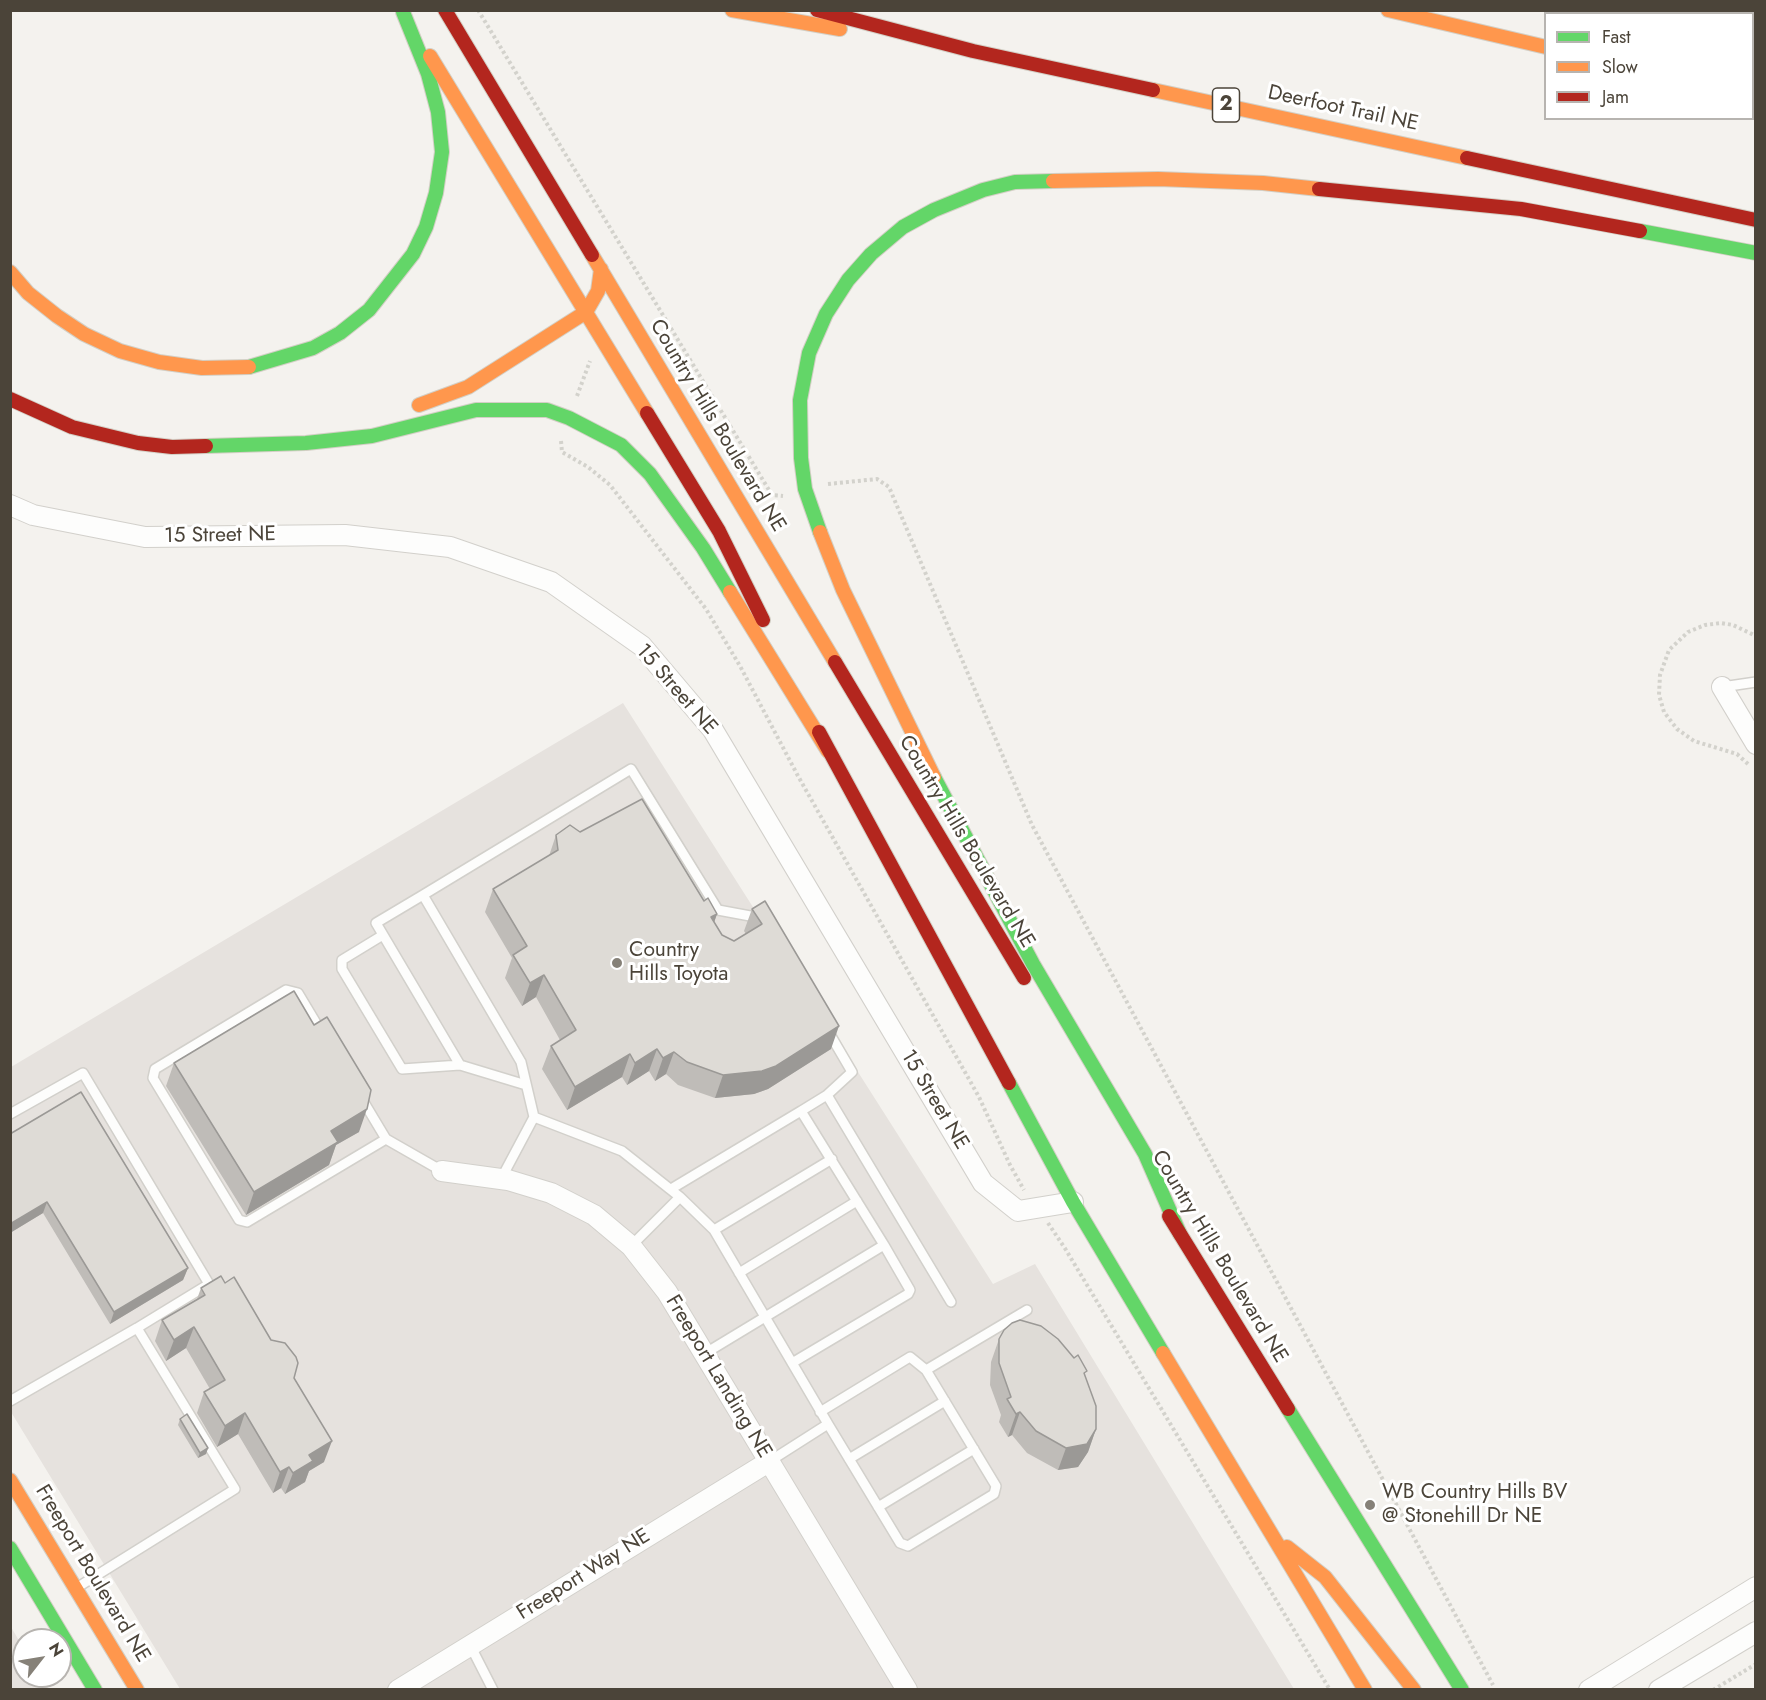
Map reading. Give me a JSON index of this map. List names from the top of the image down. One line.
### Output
{"streets":{"main road":["2","Deerfoot Trail NE","Country Hills Boulevard NE","Freeport Boulevard NE"],"street":["15 Street NE","Freeport Landing NE","Freeport Way NE"]},"crossings":[["Freeport Landing NE","Freeport Way NE"]],"places":["Country Hills Toyota","WB Country Hills BV @ Stonehill Dr NE"],"legend":["Fast","Slow","Jam"],"north":"top right"}
